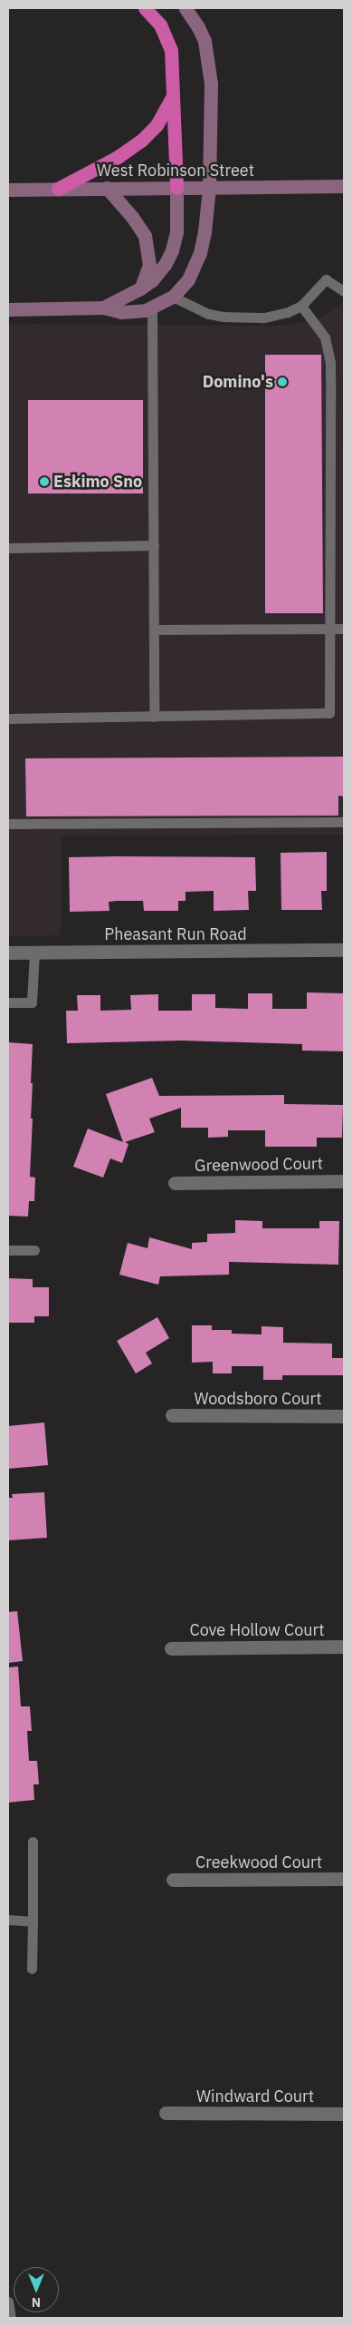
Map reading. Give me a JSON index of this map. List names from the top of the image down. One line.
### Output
{"streets":{"main road":["West Robinson Street"],"street":["Pheasant Run Road","Greenwood Court","Woodsboro Court","Cove Hollow Court","Creekwood Court","Windward Court"]},"places":["Domino's","Eskimo Sno"],"north":"bottom"}
